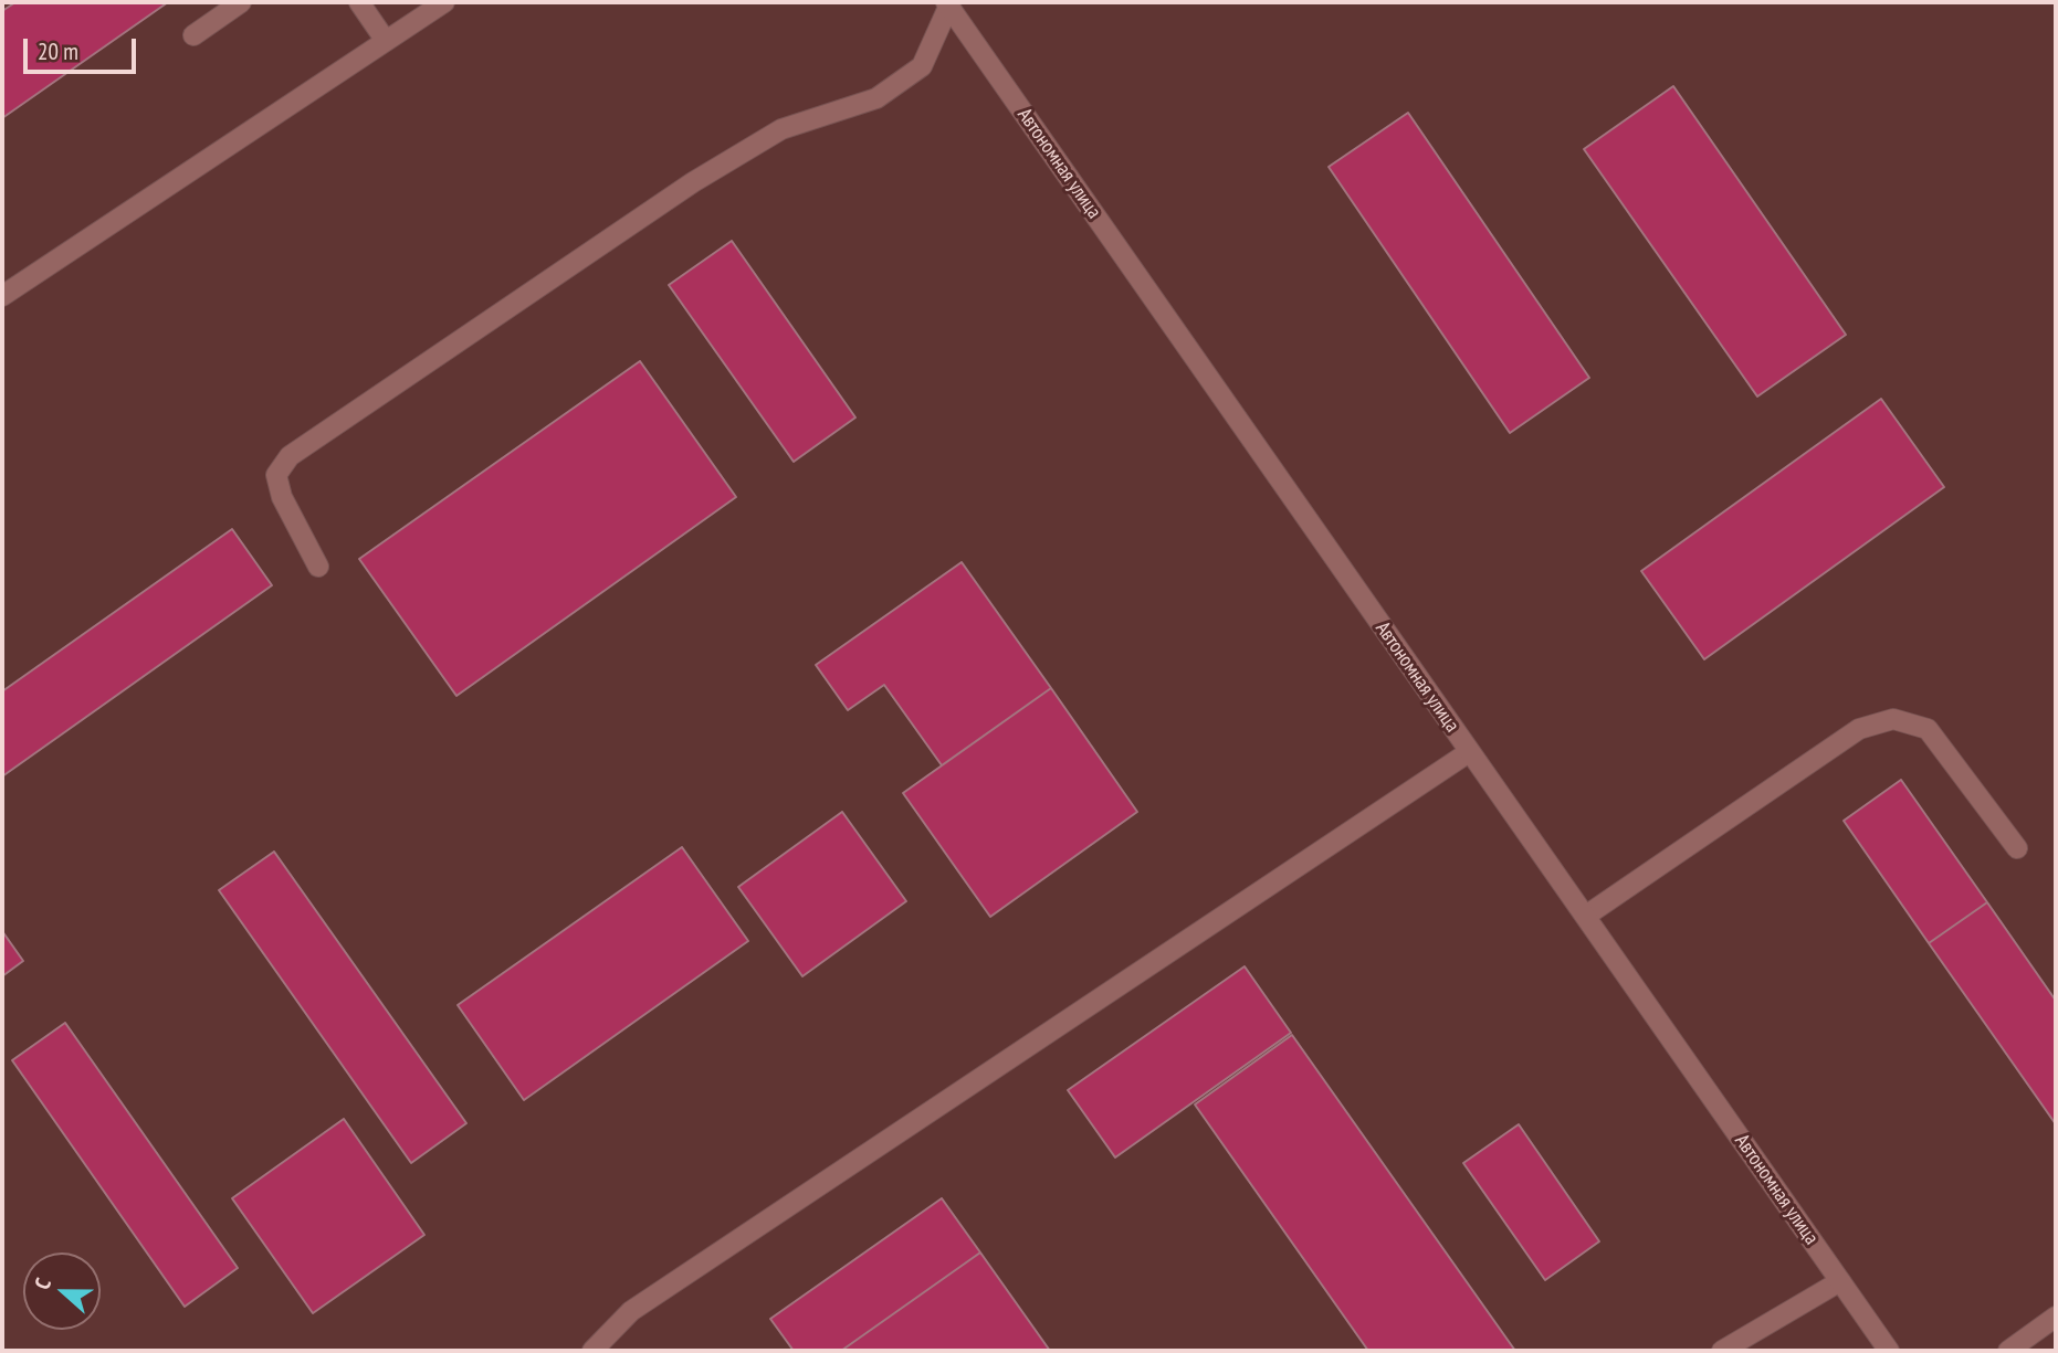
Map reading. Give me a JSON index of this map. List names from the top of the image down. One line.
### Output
{"streets":{"street":["Автономная улица"]},"scale_bar":"20 m","north":"left"}
